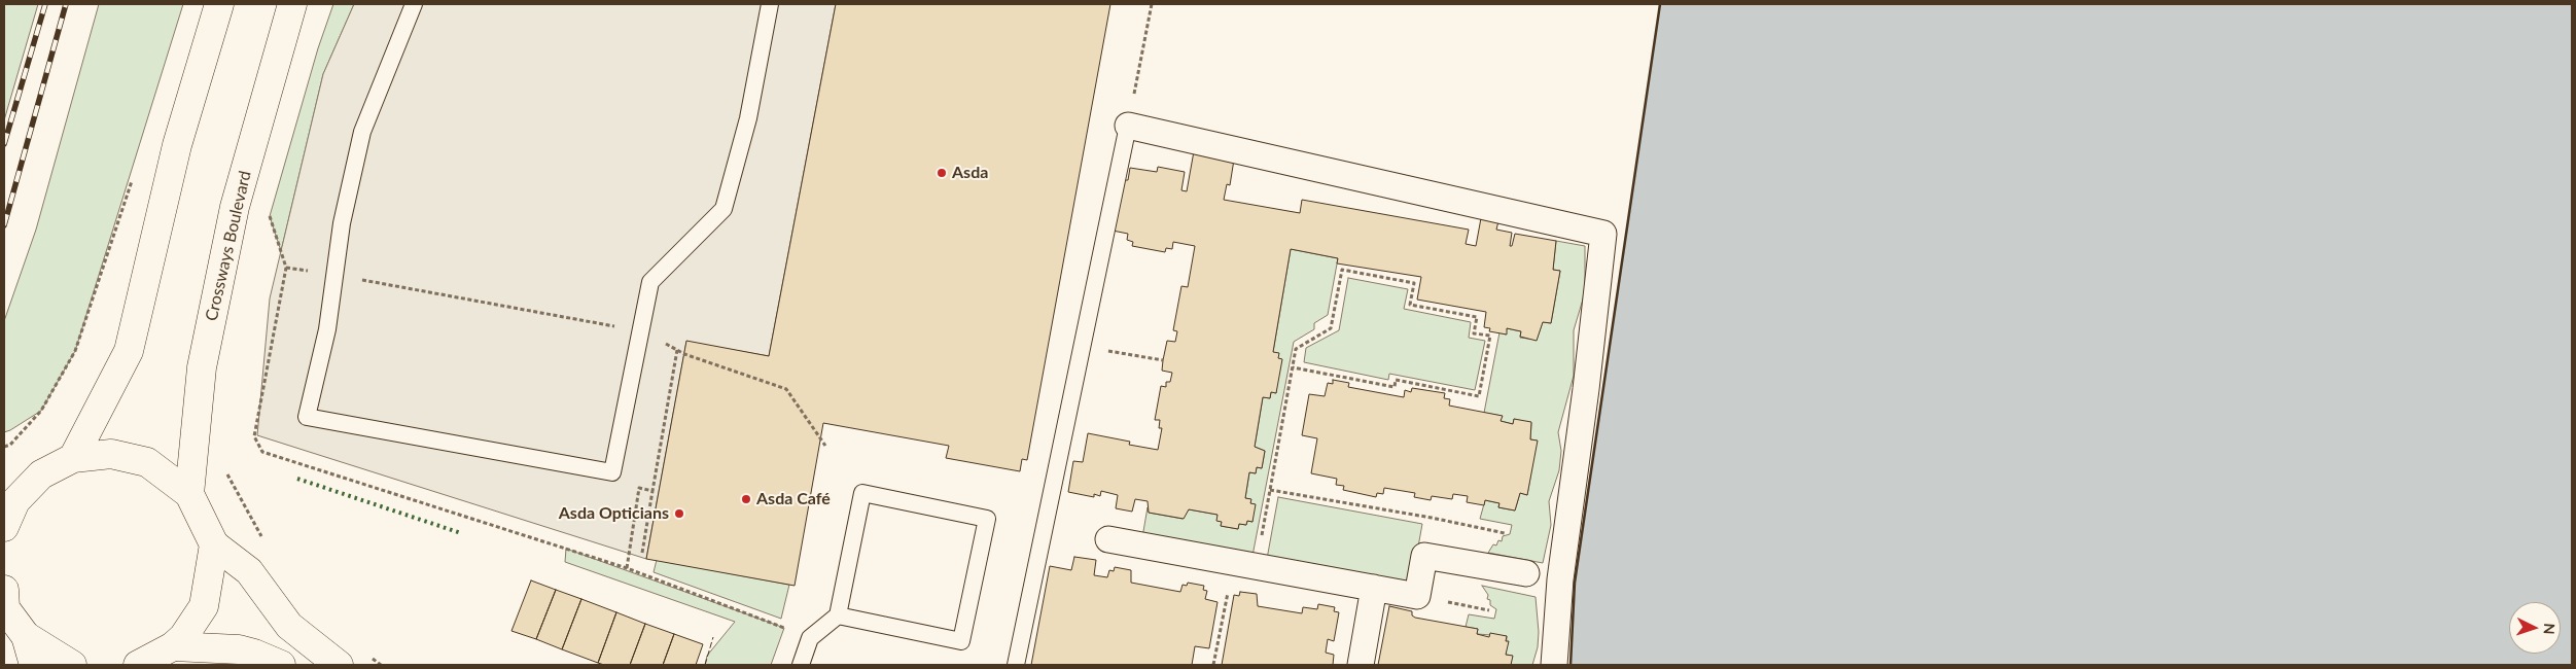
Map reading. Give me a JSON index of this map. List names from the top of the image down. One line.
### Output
{"streets":{"main road":["Crossways Boulevard"]},"places":["Asda","Asda Café","Asda Opticians"],"north":"right"}
